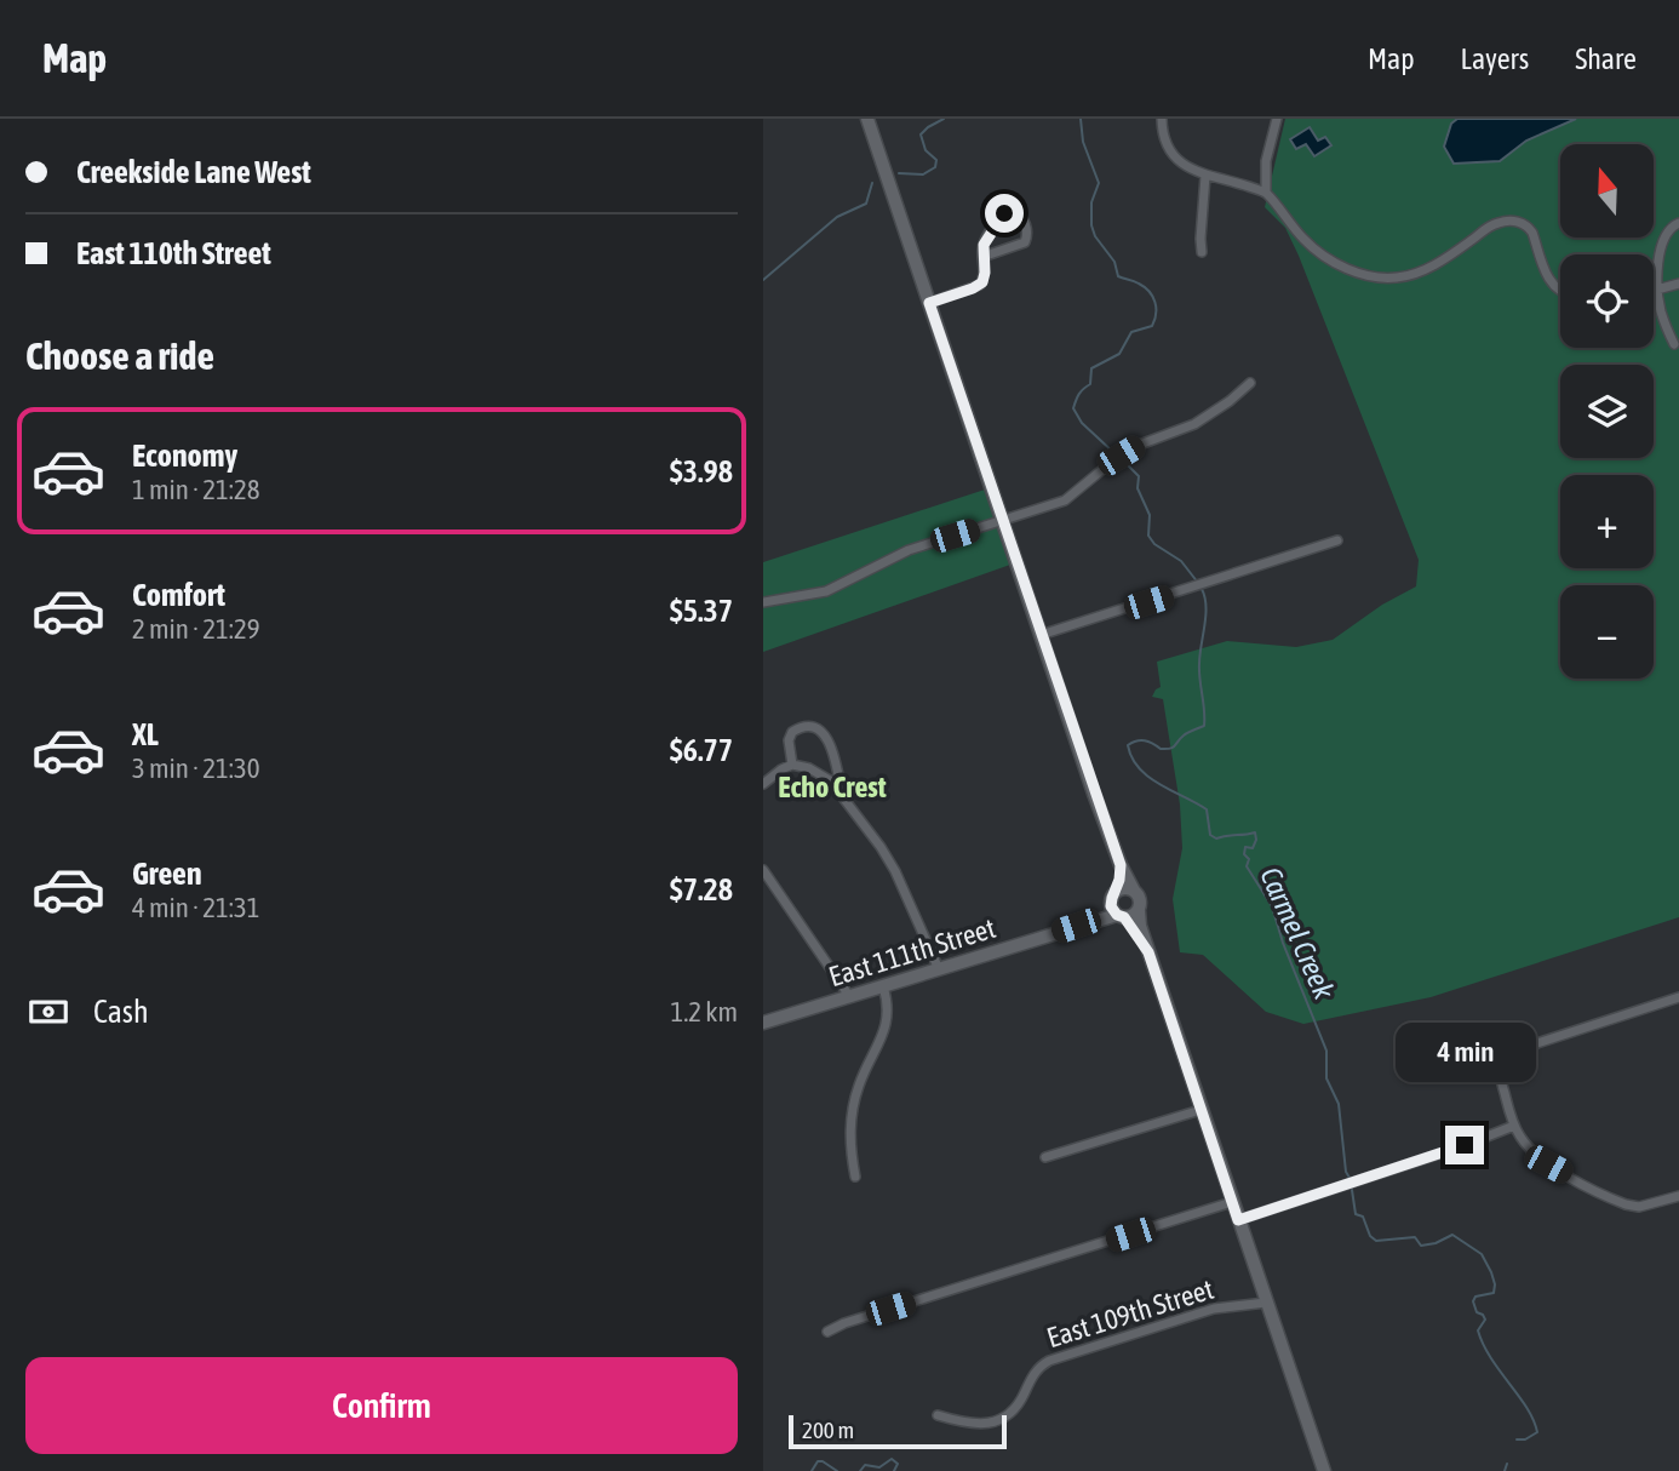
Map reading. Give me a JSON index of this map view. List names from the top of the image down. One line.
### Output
{"streets":{"main road":["East 111th Street"],"street":["East 109th Street"]},"districts":["Echo Crest"],"water":["Carmel Creek"],"scale_bar":"200 m","north":"top","page":{"header":"Map","nav":["Map","Layers","Share"],"banner":["Creekside Lane West","East 110th Street"],"map_buttons":["+","−"],"heading":"Choose a ride","list":[{"name":"Economy","note":"1 min · 21:28","value":"$3.98"},{"name":"Comfort","note":"2 min · 21:29","value":"$5.37"},{"name":"XL","note":"3 min · 21:30","value":"$6.77"},{"name":"Green","note":"4 min · 21:31","value":"$7.28"}],"pay":["Cash","1.2 km"],"bubble":"4 min","buttons":"Confirm","scale":"200 m"}}
